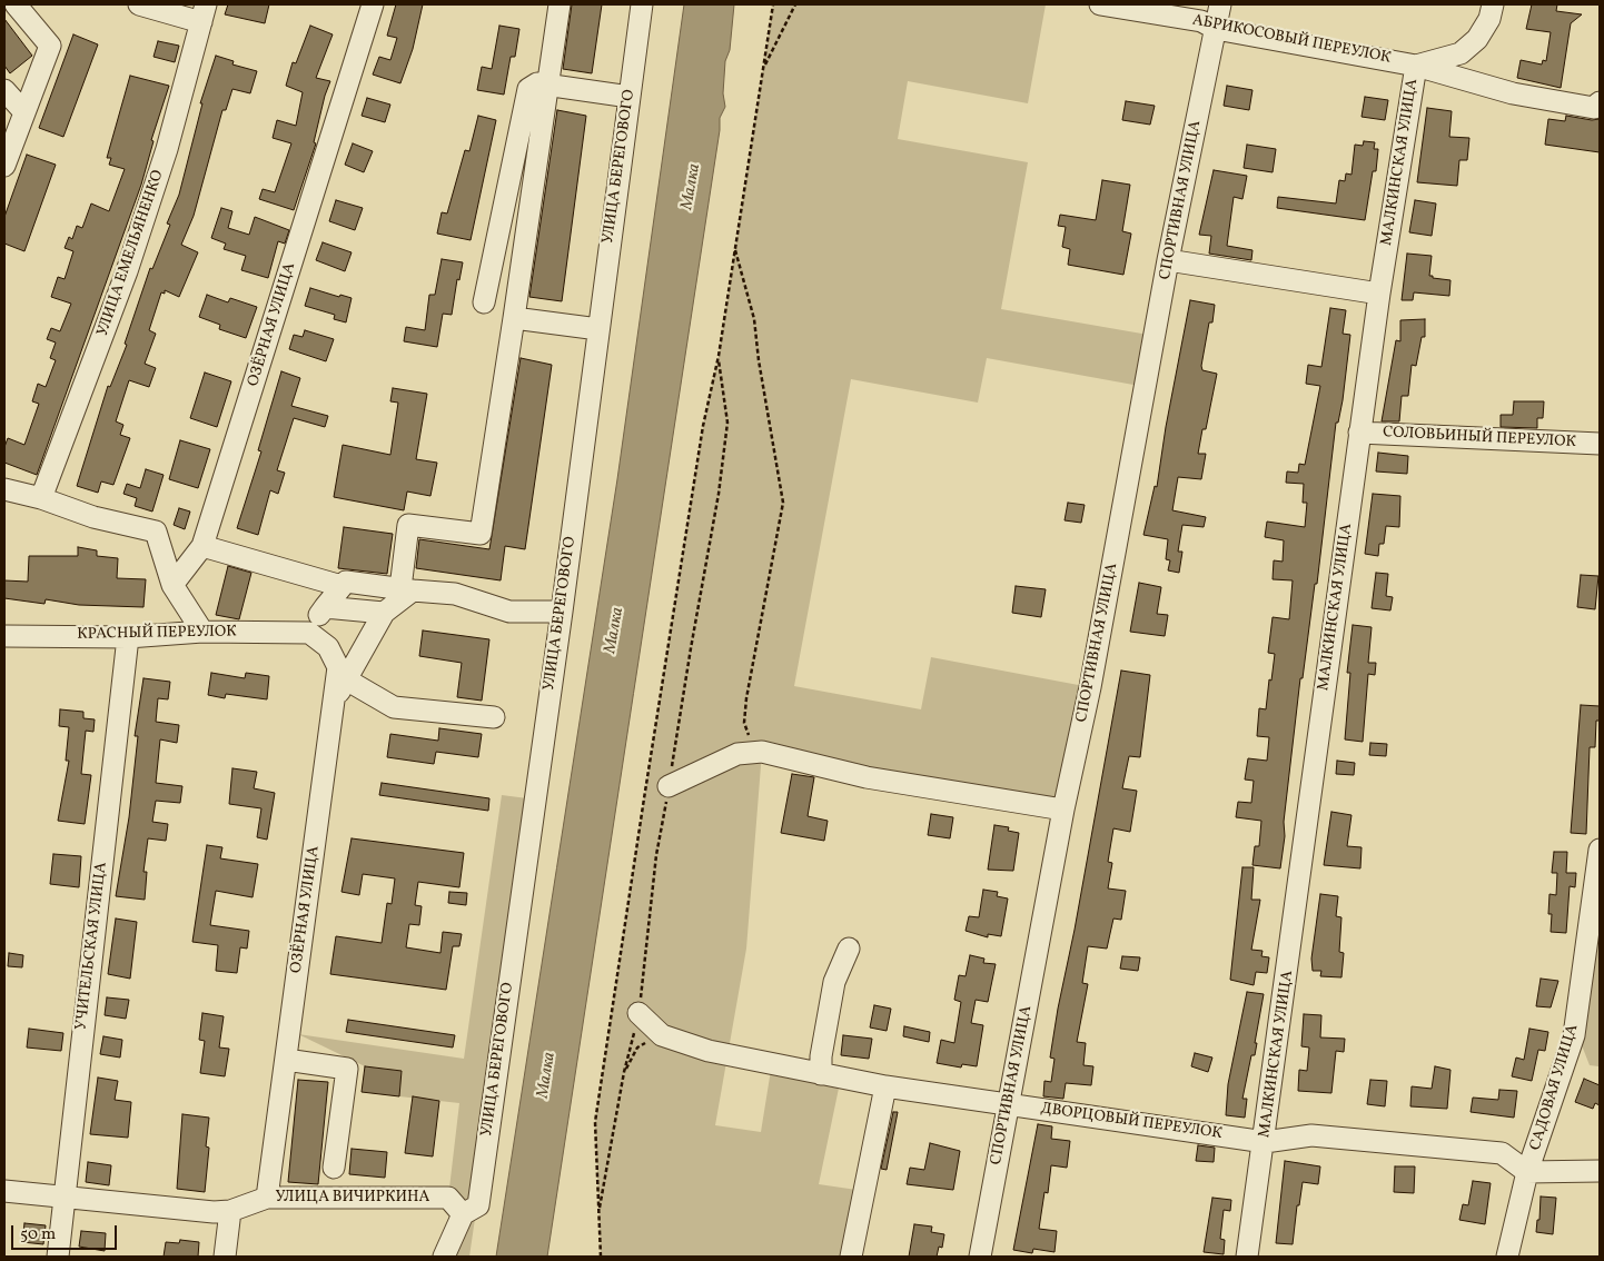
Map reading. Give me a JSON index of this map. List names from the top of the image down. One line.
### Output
{"streets":{"street":["АБРИКОСОВЫЙ ПЕРЕУЛОК","МАЛКИНСКАЯ УЛИЦА","УЛИЦА БЕРЕГОВОГО","СПОРТИВНАЯ УЛИЦА","УЛИЦА ЕМЕЛЬЯНЕНКО","ОЗЁРНАЯ УЛИЦА","СОЛОВЬИНЫЙ ПЕРЕУЛОК","КРАСНЫЙ ПЕРЕУЛОК","УЧИТЕЛЬСКАЯ УЛИЦА","САДОВАЯ УЛИЦА","ДВОРЦОВЫЙ ПЕРЕУЛОК","УЛИЦА ВИЧИРКИНА"]},"crossings":[["АБРИКОСОВЫЙ ПЕРЕУЛОК","МАЛКИНСКАЯ УЛИЦА"],["АБРИКОСОВЫЙ ПЕРЕУЛОК","СПОРТИВНАЯ УЛИЦА"],["МАЛКИНСКАЯ УЛИЦА","СОЛОВЬИНЫЙ ПЕРЕУЛОК"],["МАЛКИНСКАЯ УЛИЦА","ДВОРЦОВЫЙ ПЕРЕУЛОК"],["УЛИЦА БЕРЕГОВОГО","УЛИЦА ВИЧИРКИНА"],["СПОРТИВНАЯ УЛИЦА","ДВОРЦОВЫЙ ПЕРЕУЛОК"],["ОЗЁРНАЯ УЛИЦА","УЛИЦА ВИЧИРКИНА"],["КРАСНЫЙ ПЕРЕУЛОК","УЧИТЕЛЬСКАЯ УЛИЦА"],["УЧИТЕЛЬСКАЯ УЛИЦА","УЛИЦА ВИЧИРКИНА"],["САДОВАЯ УЛИЦА","ДВОРЦОВЫЙ ПЕРЕУЛОК"]],"water":["Малка"],"scale_bar":"50 m"}
